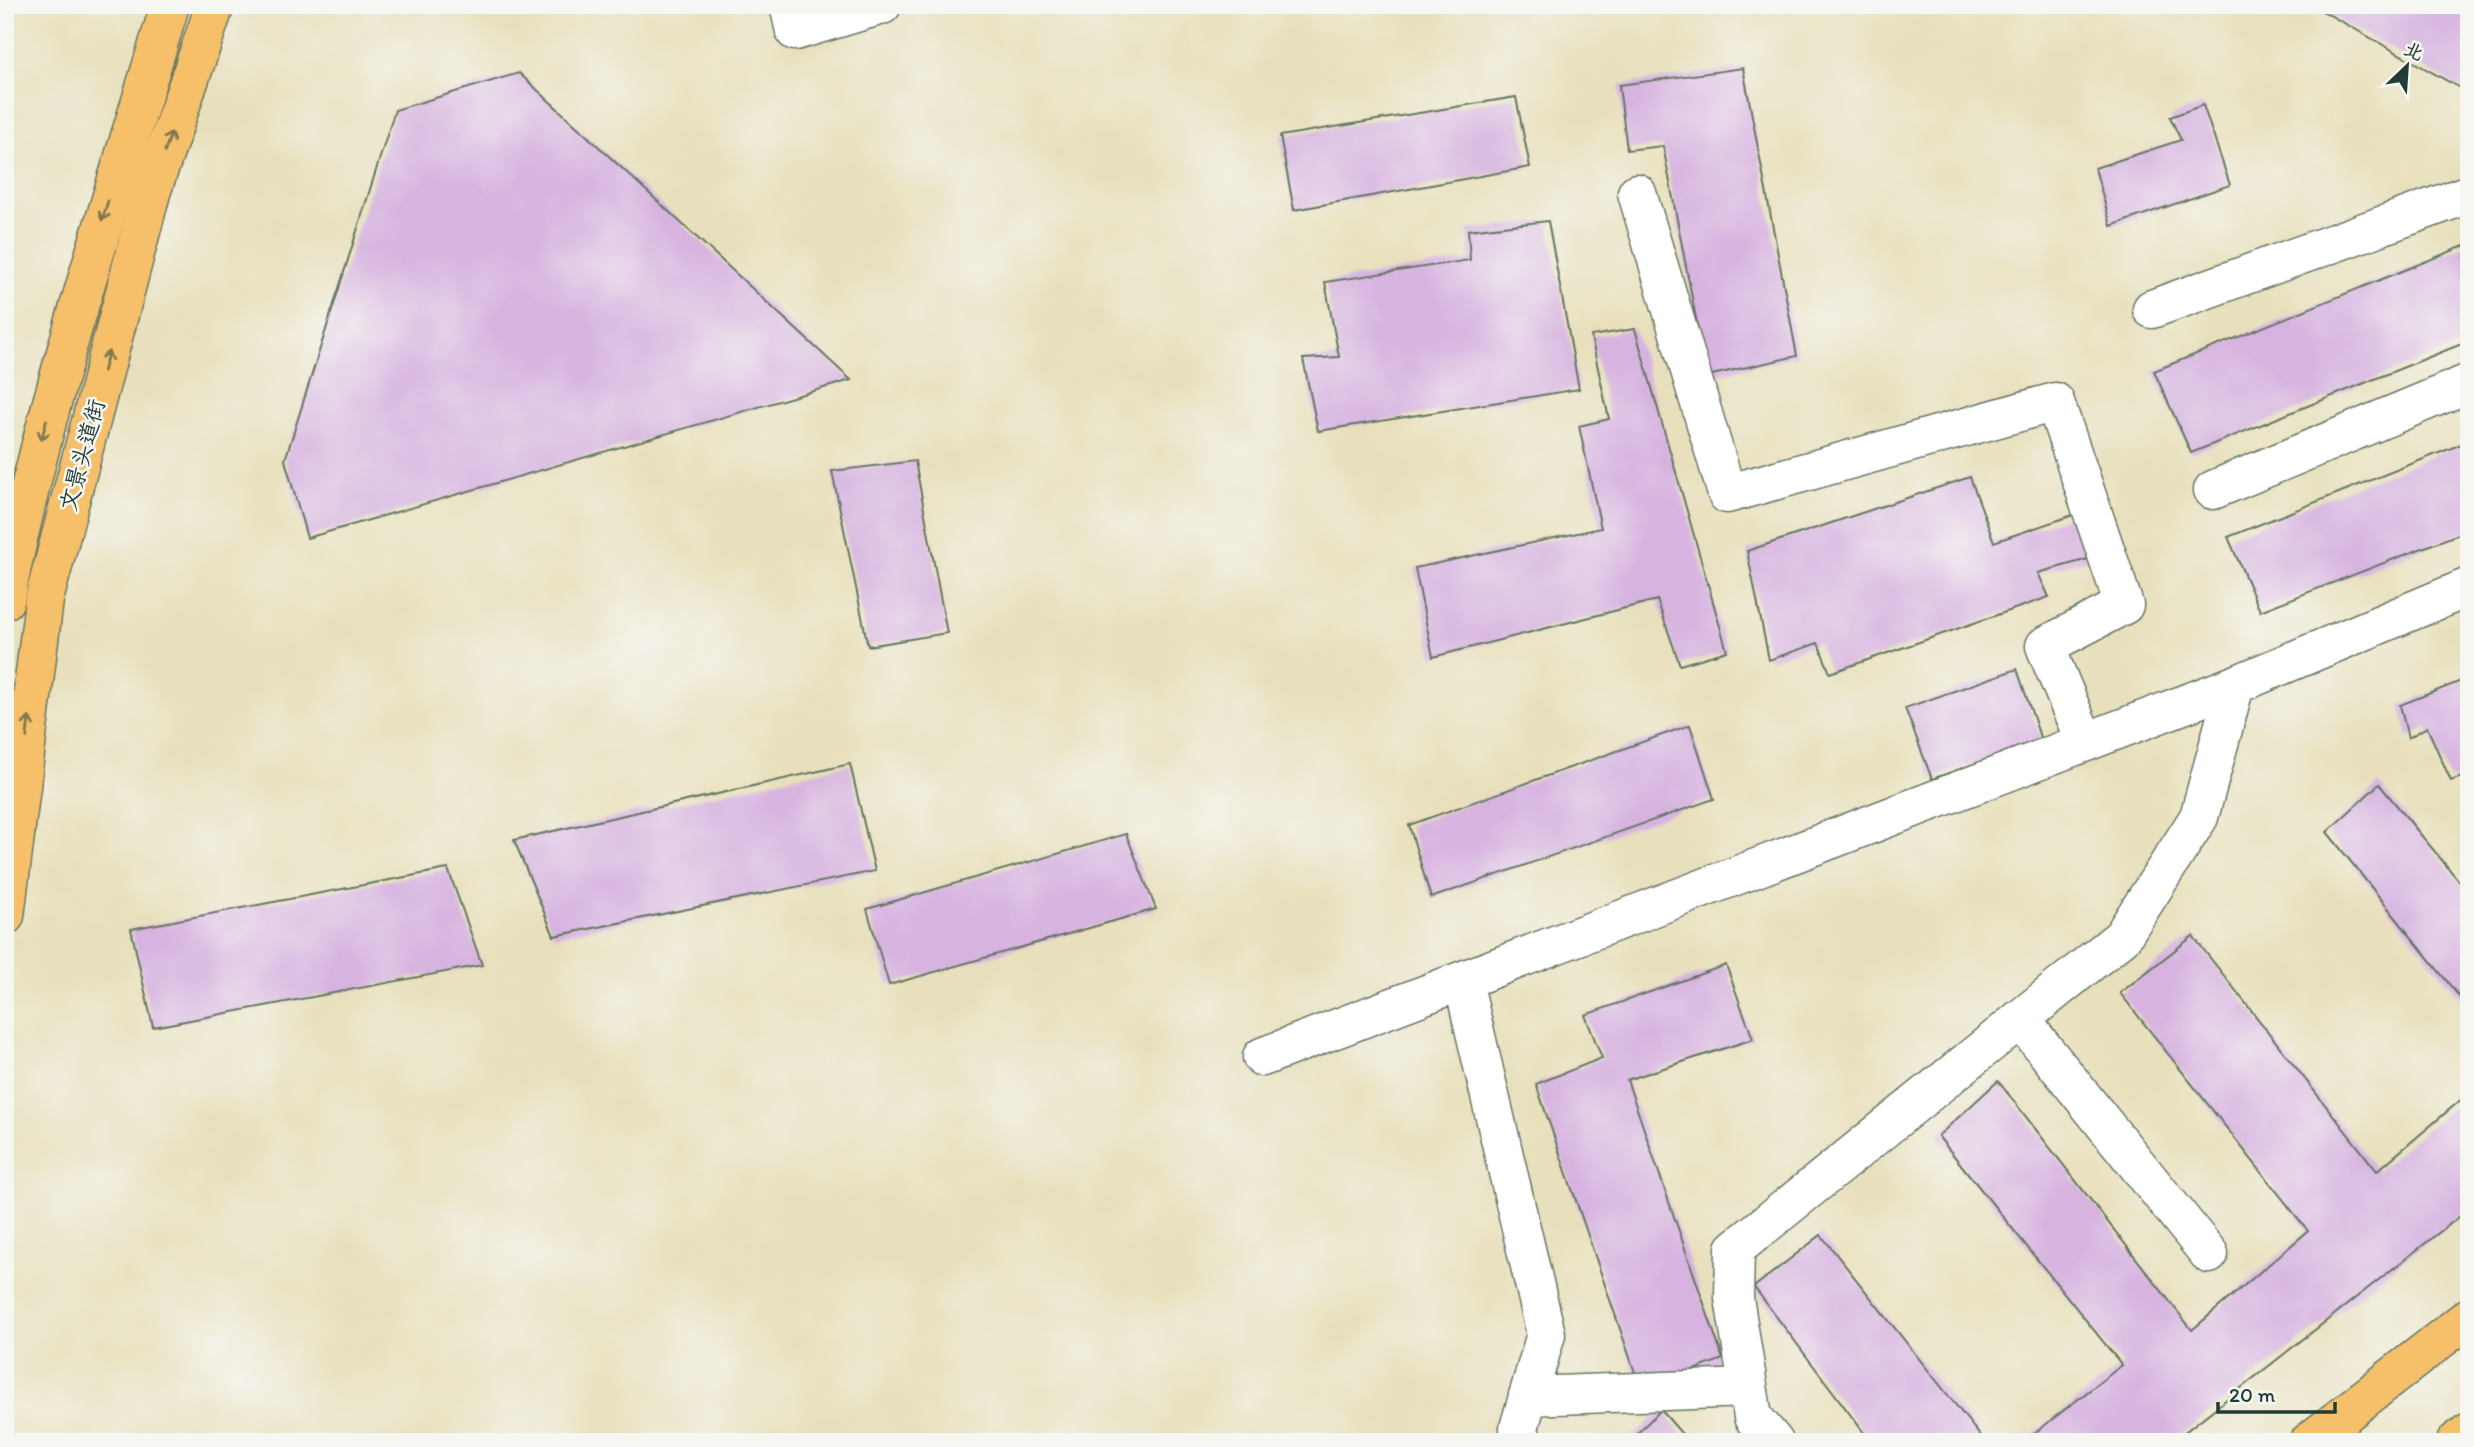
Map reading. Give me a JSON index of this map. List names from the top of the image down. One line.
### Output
{"streets":{"main road":["文景头道街"]},"scale_bar":"20 m","north":"top right"}
